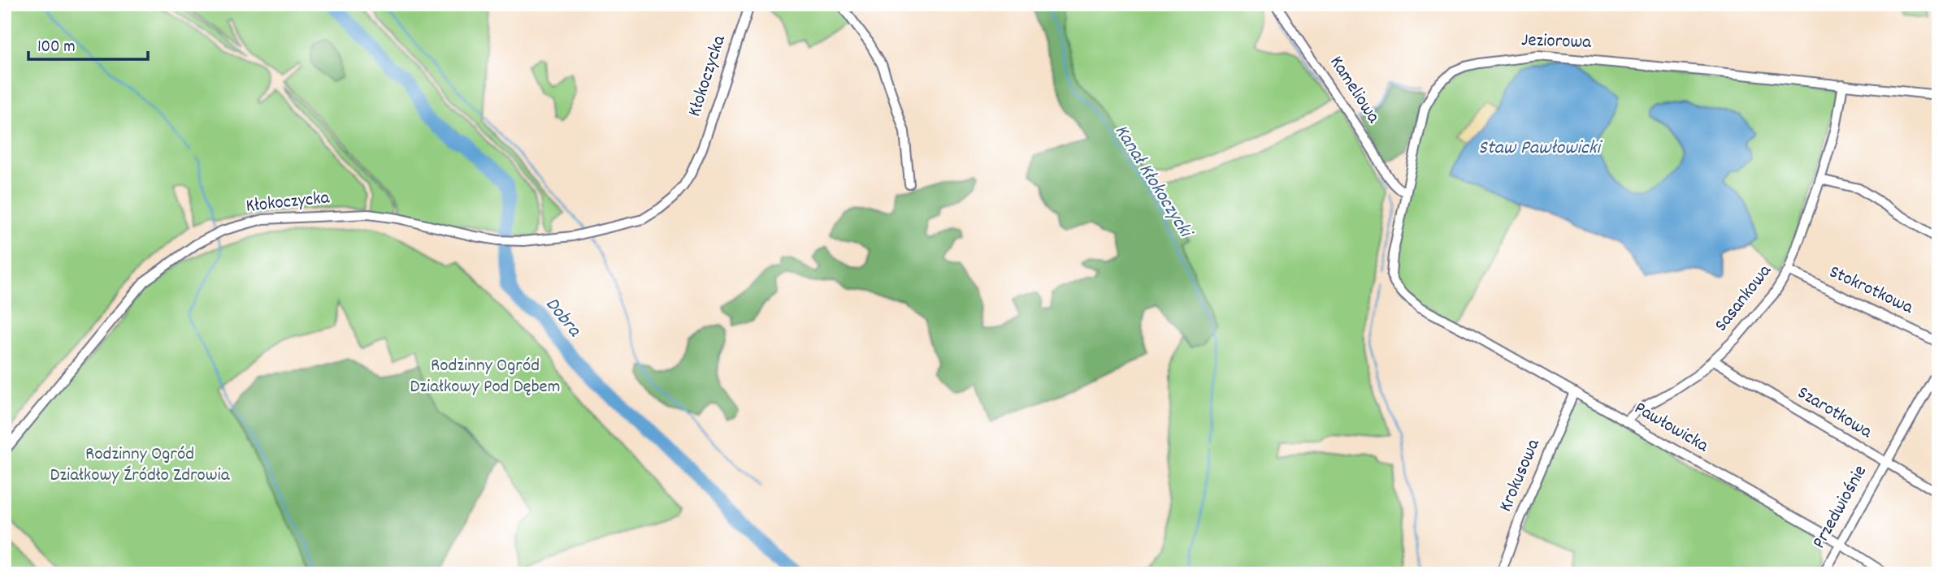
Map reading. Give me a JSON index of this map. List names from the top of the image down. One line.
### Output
{"streets":{"street":["Jeziorowa","Kłokoczycka","Kameliowa","Stokrotkowa","Sasankowa","Szarotkowa","Pawłowicka","Krokusowa","Przedwiośnie"]},"crossings":[["Jeziorowa","Kameliowa"],["Jeziorowa","Sasankowa"],["Jeziorowa","Pawłowicka"],["Stokrotkowa","Sasankowa"],["Sasankowa","Szarotkowa"],["Sasankowa","Pawłowicka"],["Szarotkowa","Przedwiośnie"],["Pawłowicka","Krokusowa"],["Pawłowicka","Przedwiośnie"]],"water":["Staw Pawłowicki","Kanał Kłokoczycki","Dobra"],"parks":["Rodzinny Ogród Działkowy Pod Dębem","Rodzinny Ogród Działkowy Źródło Zdrowia"],"scale_bar":"100 m"}
